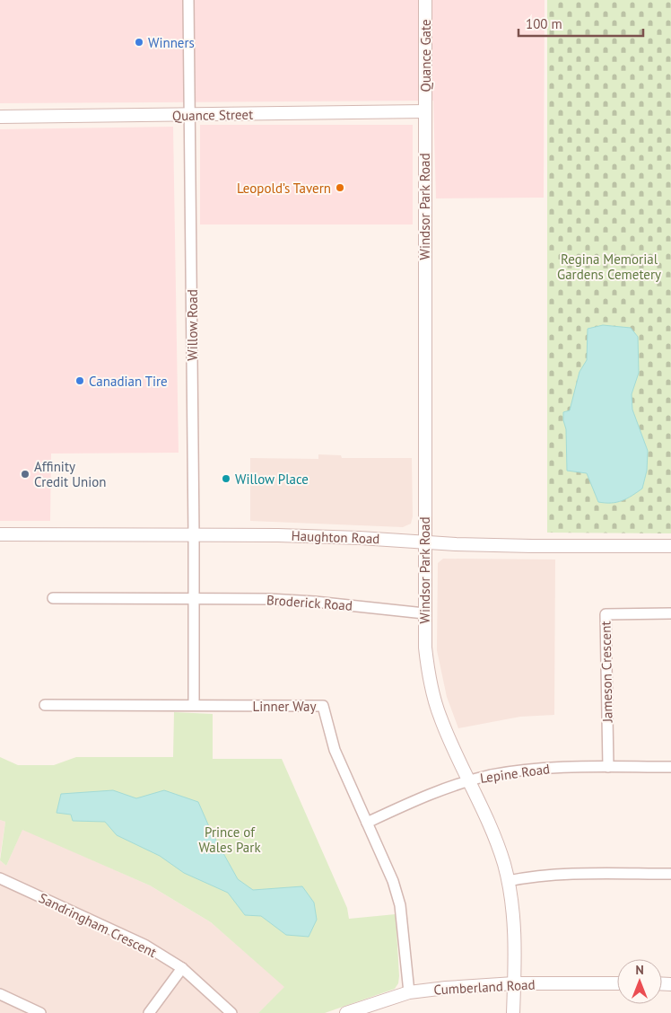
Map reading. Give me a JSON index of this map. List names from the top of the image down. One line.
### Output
{"streets":{"street":["Quance Gate","Quance Street","Windsor Park Road","Willow Road","Haughton Road","Broderick Road","Jameson Crescent","Linner Way","Lepine Road","Sandringham Crescent","Cumberland Road"]},"crossings":[["Quance Gate","Quance Street"],["Quance Gate","Windsor Park Road"],["Quance Street","Windsor Park Road"],["Quance Street","Willow Road"],["Windsor Park Road","Haughton Road"],["Windsor Park Road","Broderick Road"],["Windsor Park Road","Lepine Road"],["Windsor Park Road","Cumberland Road"],["Willow Road","Haughton Road"],["Jameson Crescent","Lepine Road"],["Linner Way","Lepine Road"],["Linner Way","Cumberland Road"]],"parks":["Regina Memorial Gardens Cemetery","Prince of Wales Park"],"places":["Winners","Leopold’s Tavern","Canadian Tire","Affinity Credit Union","Willow Place"],"scale_bar":"100 m","north":"top"}
